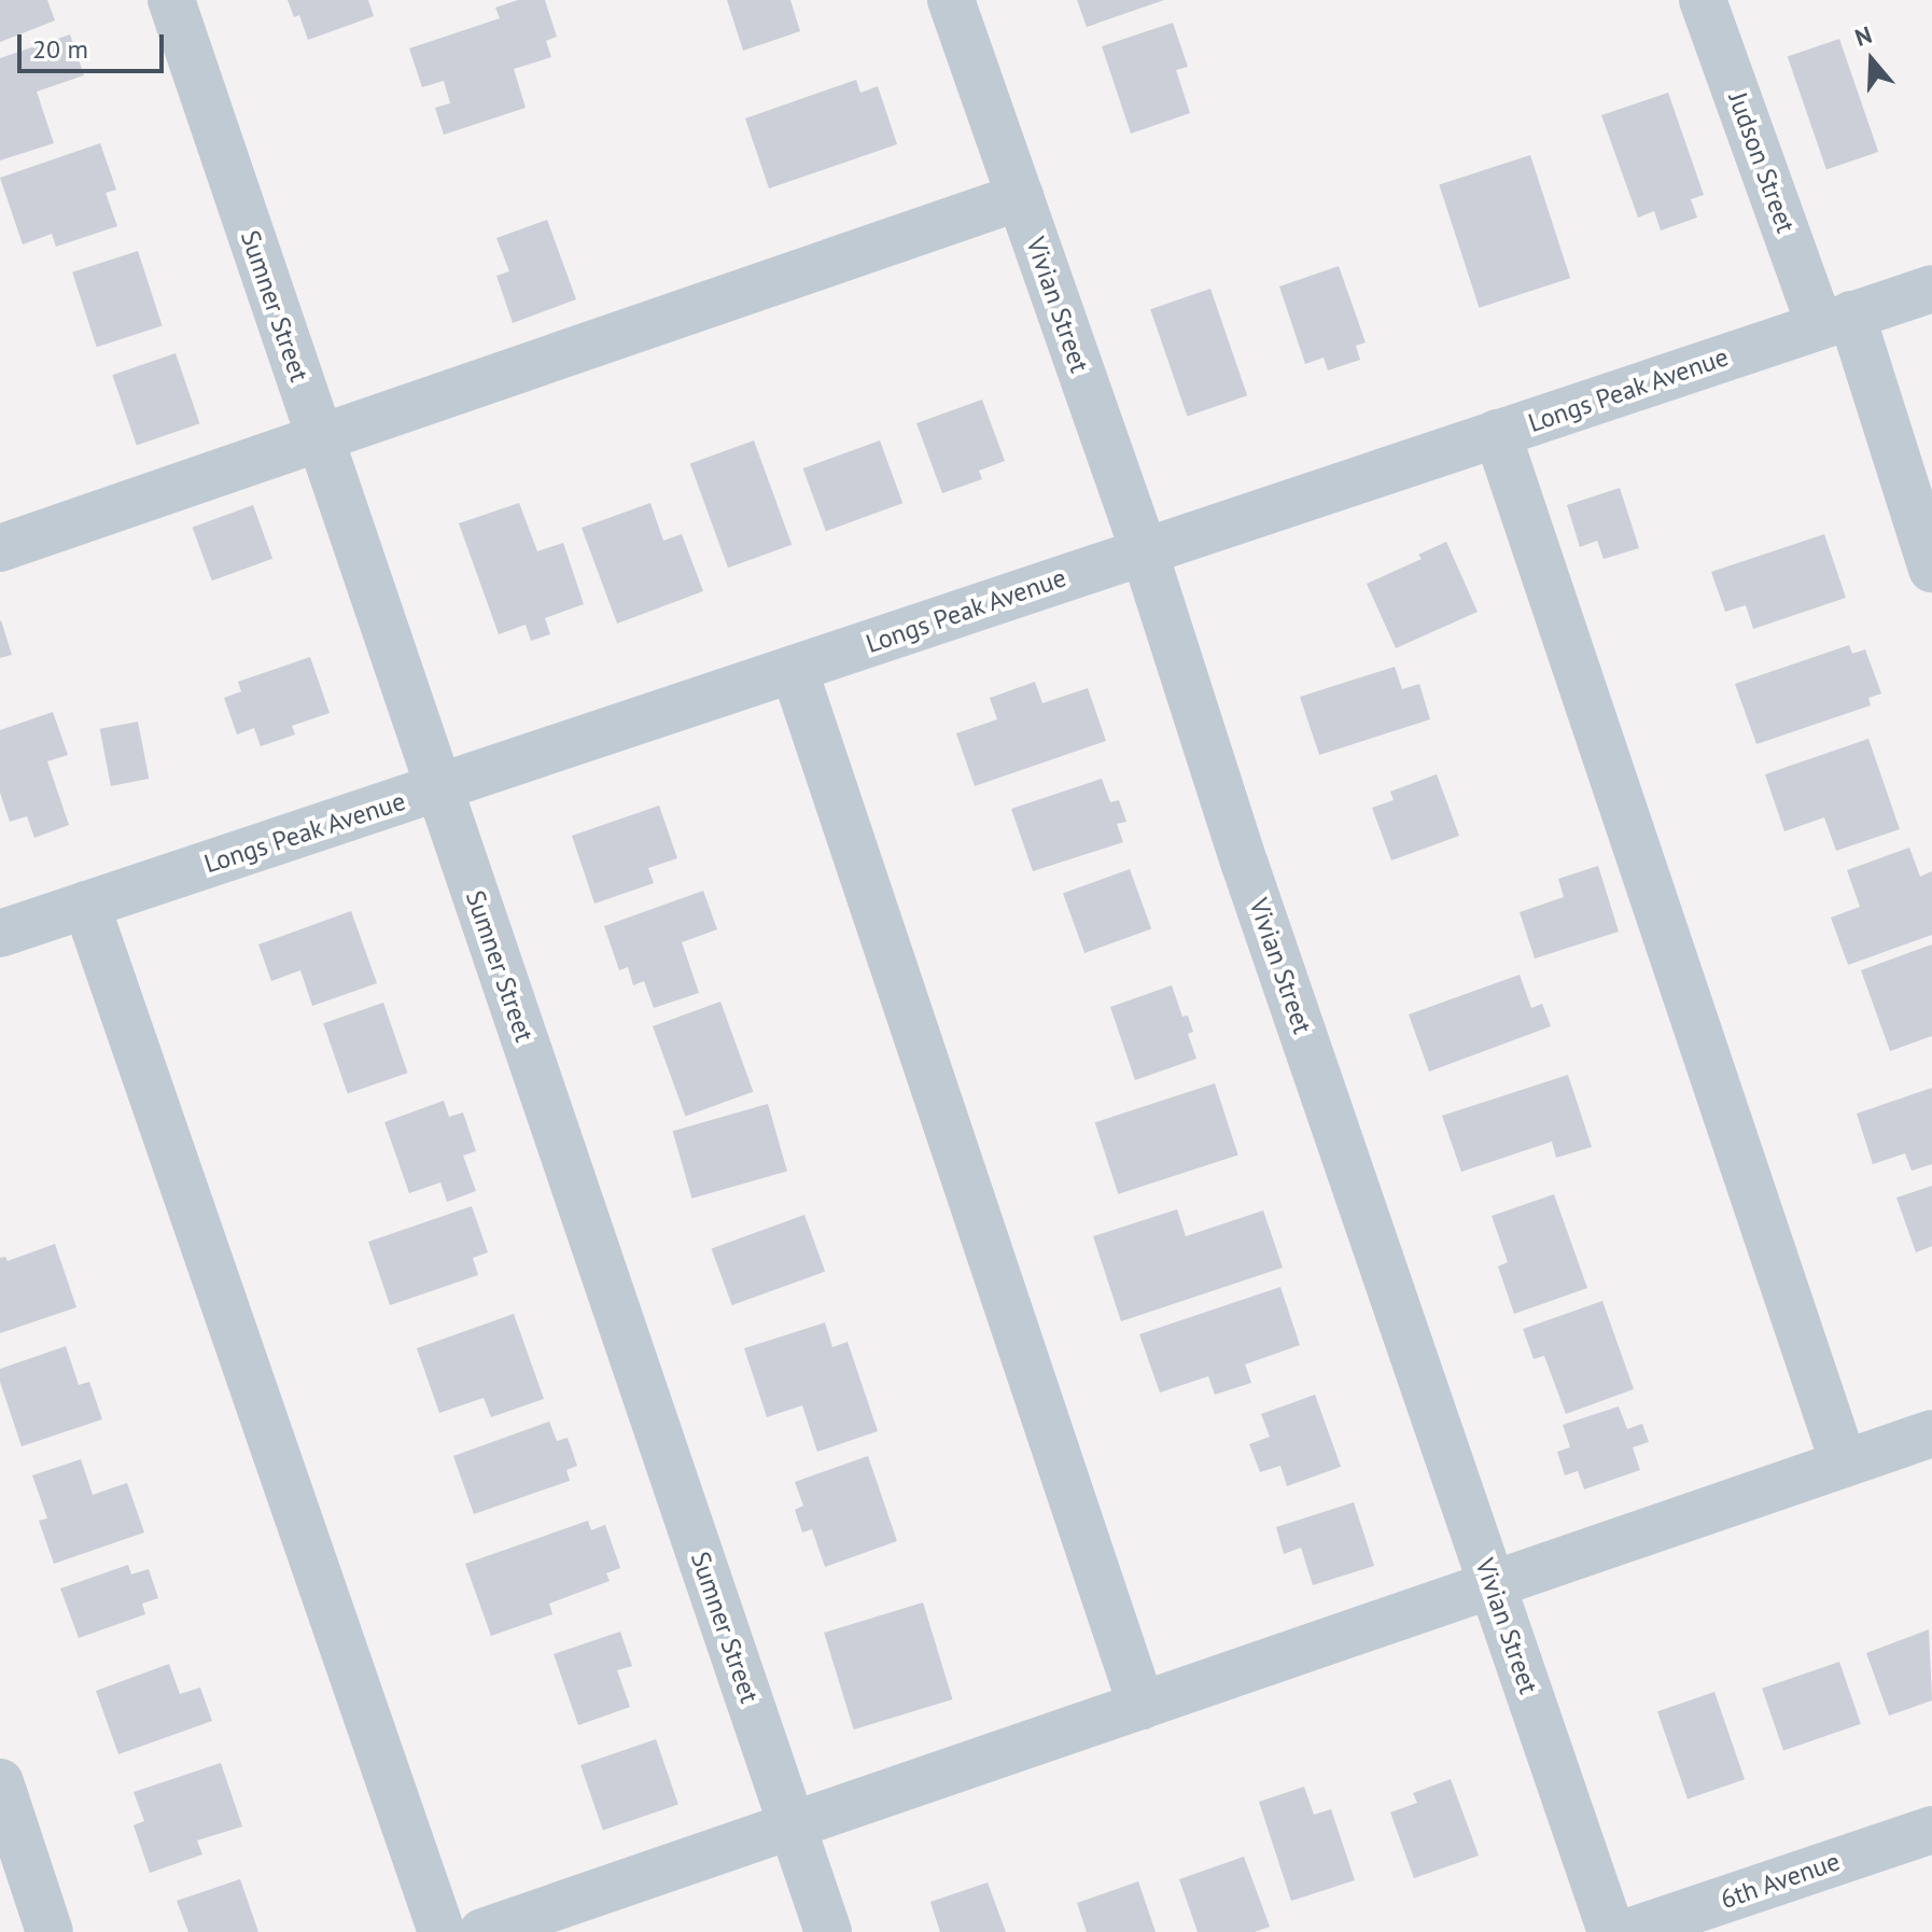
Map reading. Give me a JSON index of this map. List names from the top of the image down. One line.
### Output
{"streets":{"street":["Judson Street","Vivian Street","Sumner Street","Longs Peak Avenue","6th Avenue"]},"crossings":[["Judson Street","Longs Peak Avenue"],["Vivian Street","Longs Peak Avenue"],["Sumner Street","Longs Peak Avenue"]],"scale_bar":"20 m","north":"top"}
